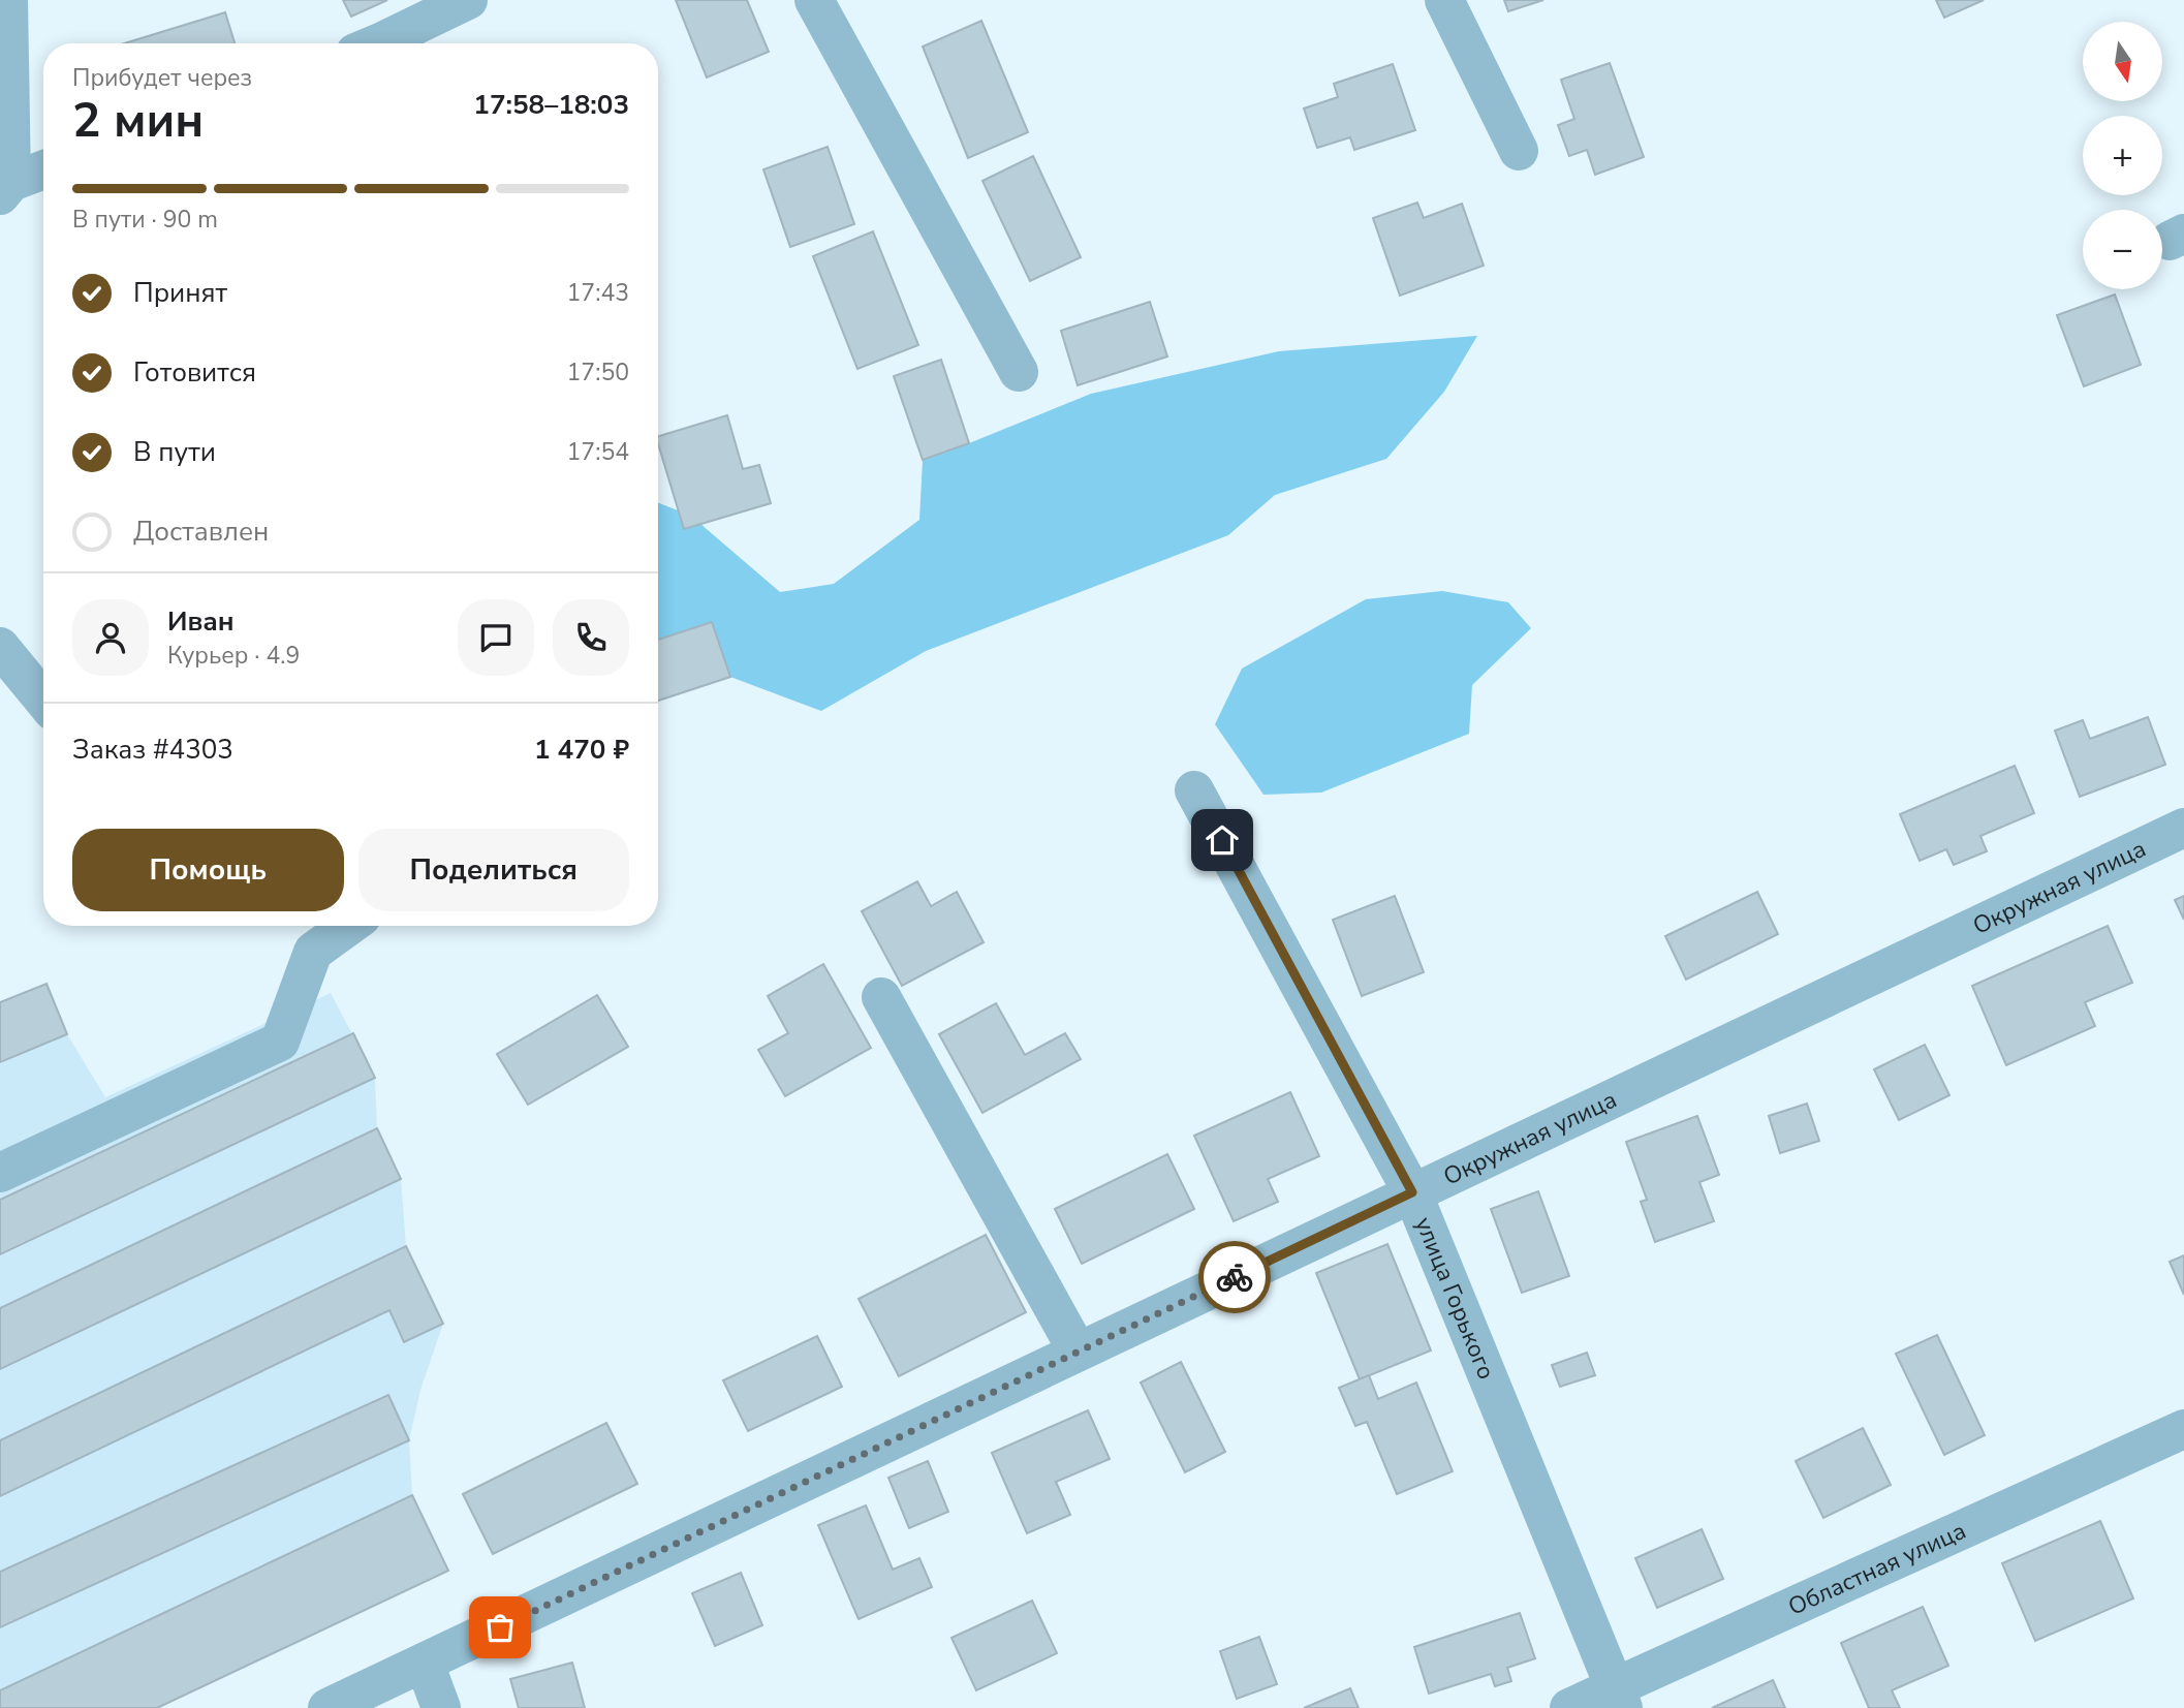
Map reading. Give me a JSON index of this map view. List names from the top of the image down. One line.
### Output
{"streets":{"street":["Окружная улица","улица Горького","Областная улица"]},"crossings":[["Окружная улица","улица Горького"],["улица Горького","Областная улица"]],"north":"bottom","page":{"map_buttons":["+","−"],"heading":["2 мин","Прибудет через","17:58–18:03"],"panel":["Иван","Курьер · 4.9","Заказ #4303","1 470 ₽"],"bar":"В пути · 90 m","list":[["Принят","17:43"],["Готовится","17:50"],["В пути","17:54"],"Доставлен"],"buttons":["Помощь","Поделиться"]}}
